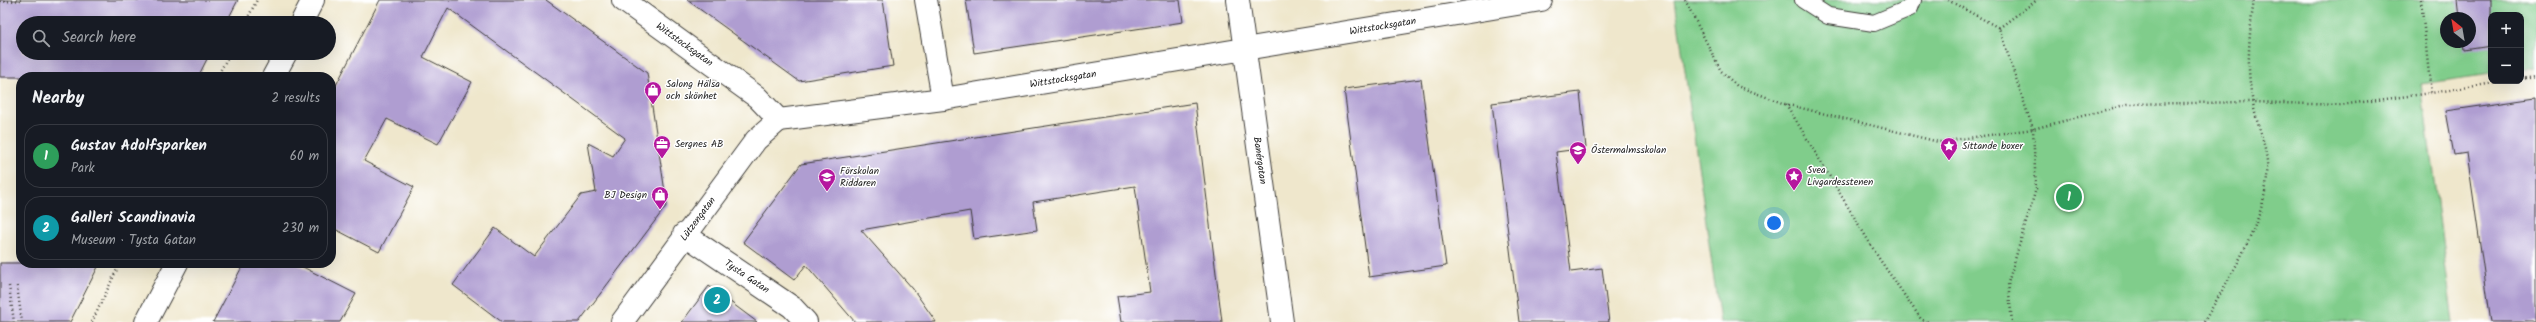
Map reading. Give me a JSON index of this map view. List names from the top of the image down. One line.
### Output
{"streets":{"street":["Wittstocksgatan","Banérgatan","Lützengatan","Tysta Gatan"]},"crossings":[["Wittstocksgatan","Banérgatan"],["Wittstocksgatan","Lützengatan"],["Lützengatan","Tysta Gatan"]],"places":{"shop":["Salong Hälsa och skönhet","BJ Design"],"office":["Sergnes AB"],"place":["Sittande boxer","Svea Livgardesstenen"],"school or university":["Östermalmsskolan","Förskolan Riddaren"]},"north":"top left","page":{"map_buttons":["+","−"],"search":"Search here","heading":["Nearby","2 results"],"list":[{"mark":"1","name":"Gustav Adolfsparken","note":"Park","value":"60 m"},{"mark":"2","name":"Galleri Scandinavia","note":"Museum · Tysta Gatan","value":"230 m"}],"pins":["1","2"]}}
